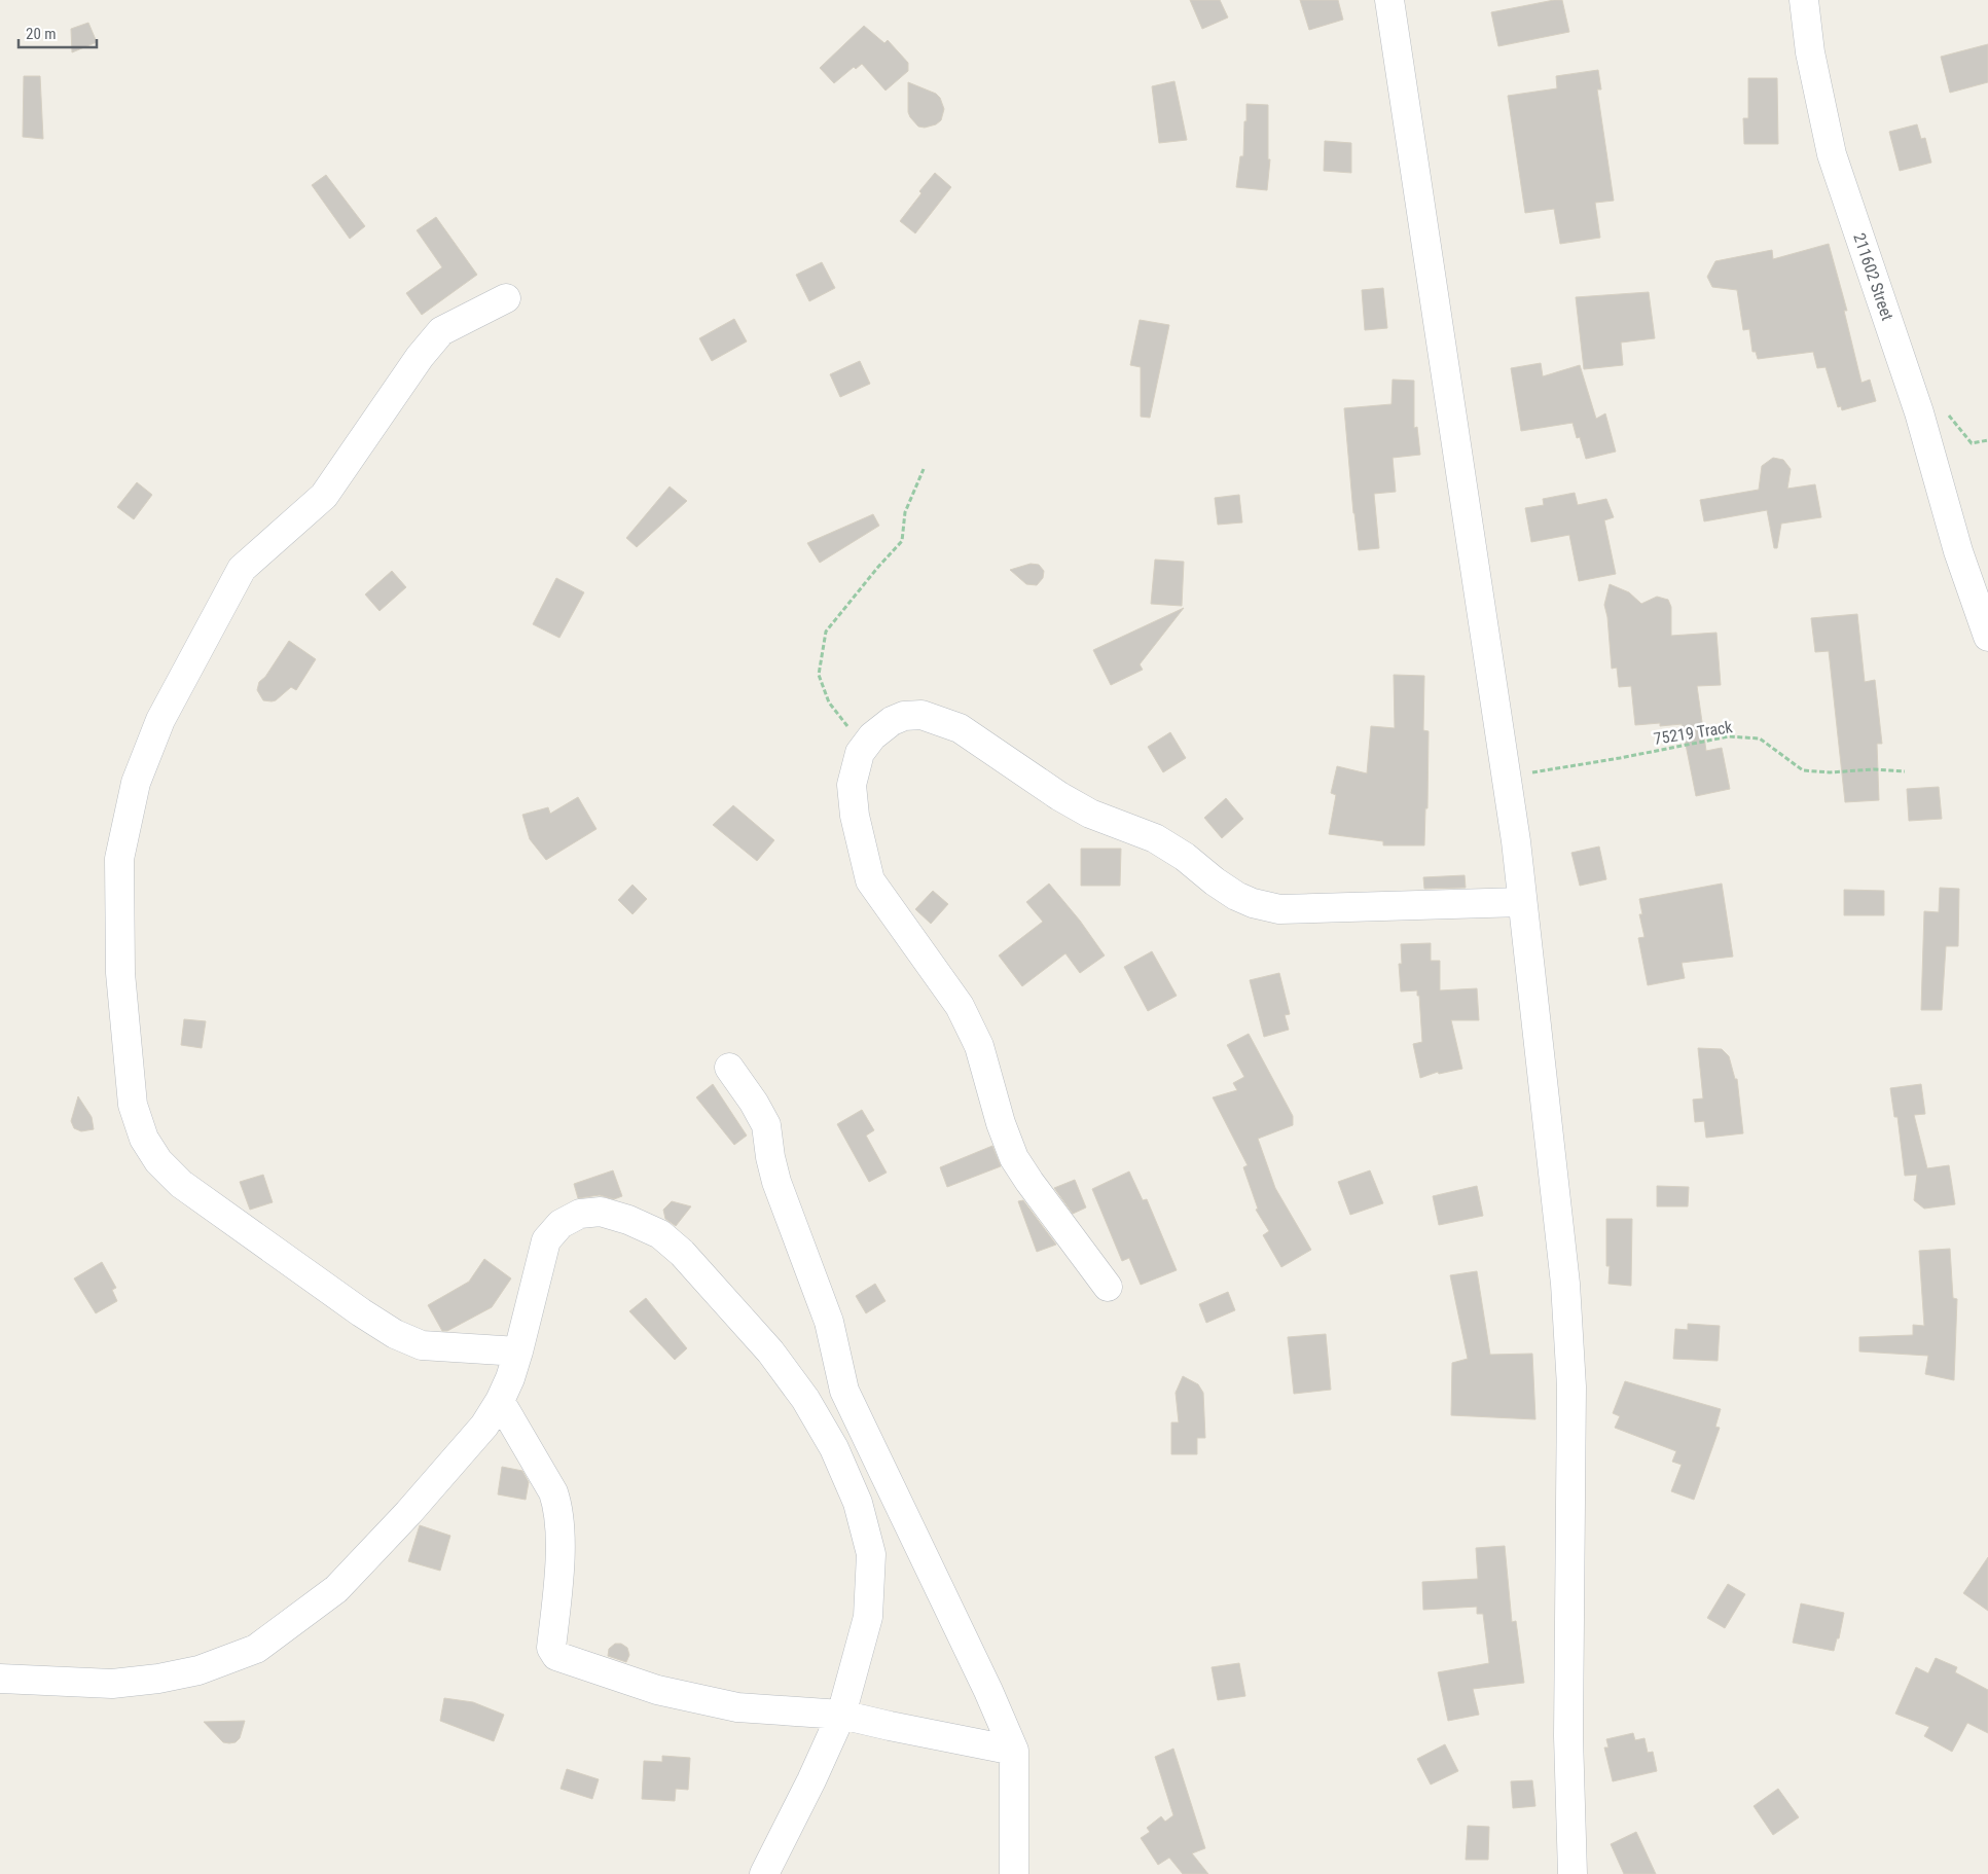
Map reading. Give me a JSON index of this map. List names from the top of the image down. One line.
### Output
{"streets":{"street":["211602 Street"],"path":["75219 Track"]},"scale_bar":"20 m"}
